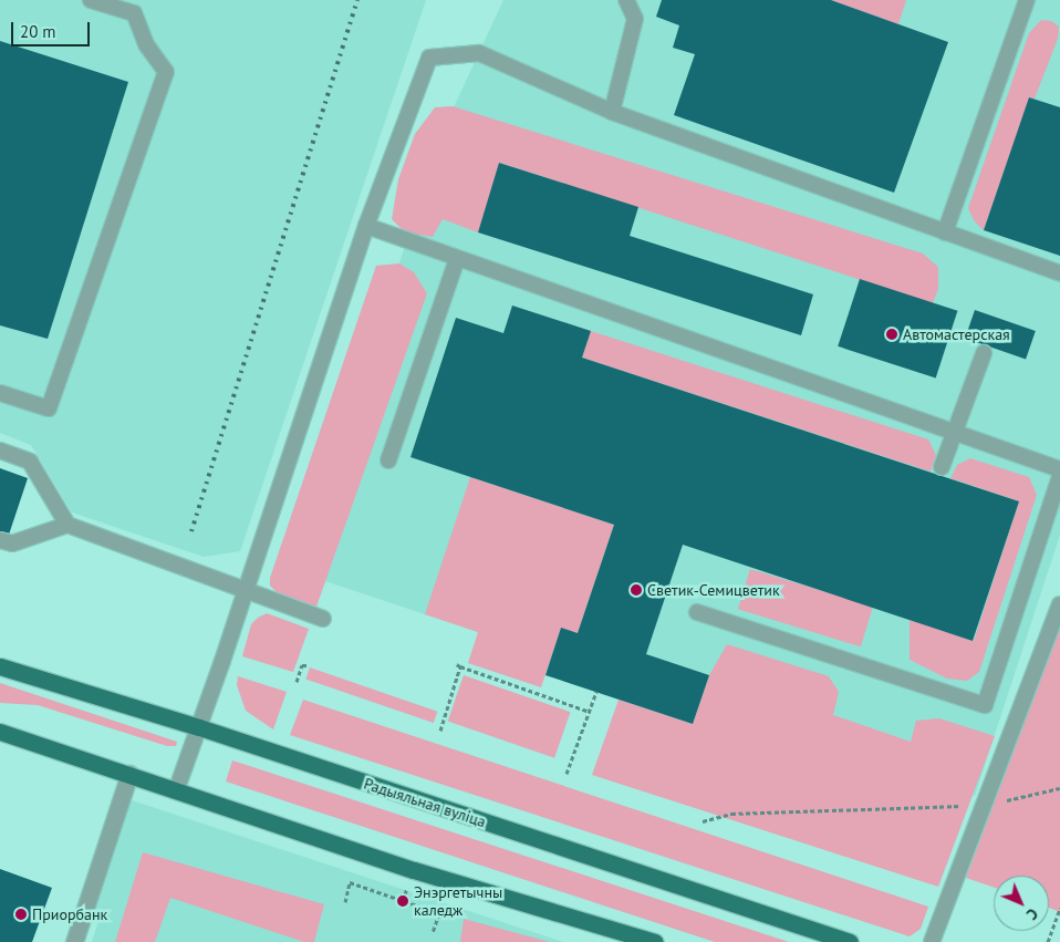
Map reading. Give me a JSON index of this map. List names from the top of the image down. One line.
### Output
{"streets":{"main road":["Радыяльная вуліца"]},"places":["Автомастерская","Светик-Семицветик","Энэргетычны каледж","Приорбанк"],"scale_bar":"20 m","north":"bottom right"}
